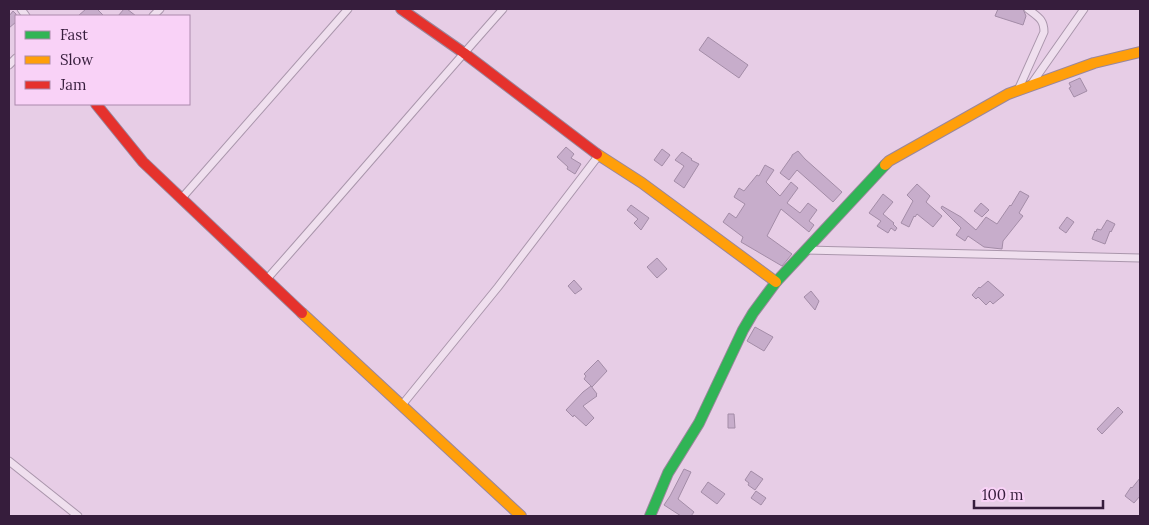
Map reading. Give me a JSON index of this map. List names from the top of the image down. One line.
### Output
{"legend":["Fast","Slow","Jam"],"scale_bar":"100 m"}
